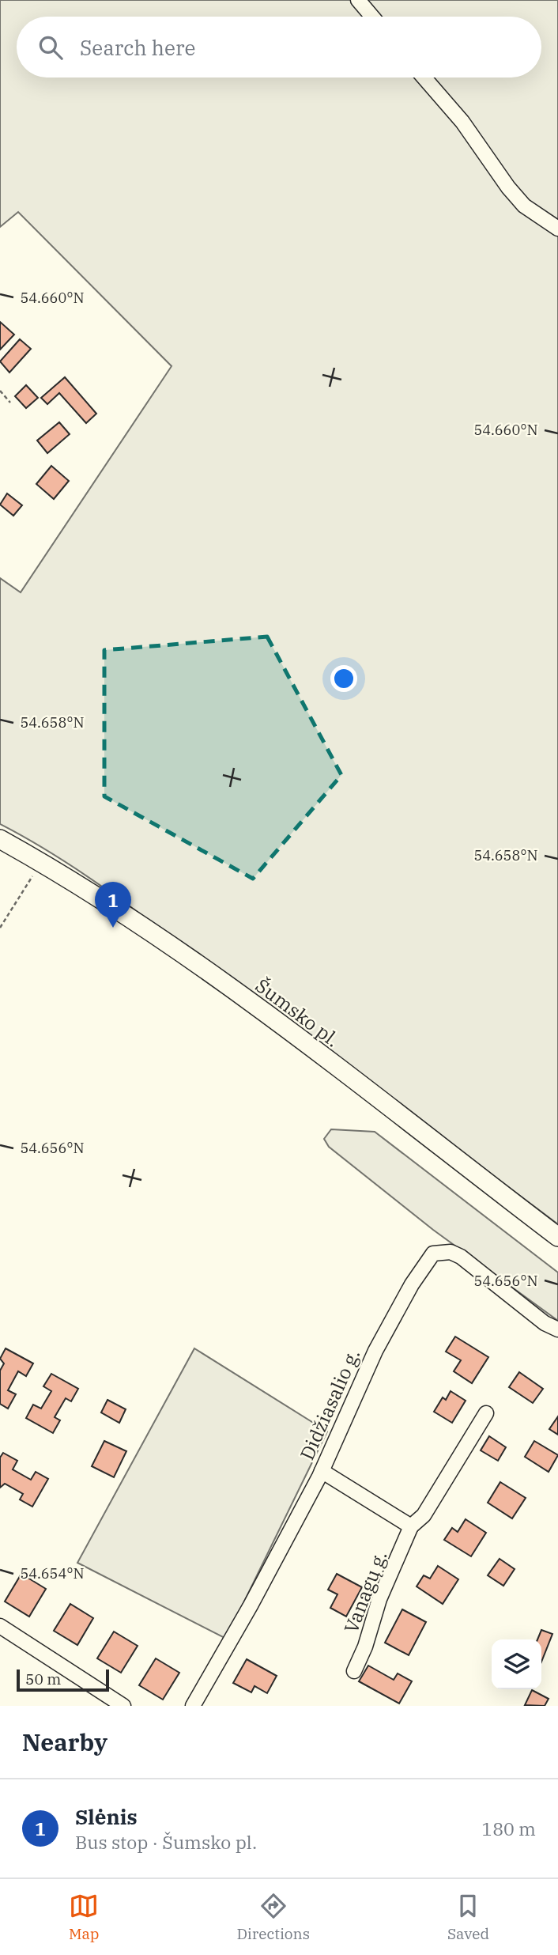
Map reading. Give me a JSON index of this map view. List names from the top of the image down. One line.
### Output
{"streets":{"main road":["Šumsko pl."],"street":["Didžiasalio g.","Vanagų g."]},"scale_bar":"50 m","page":{"search":"Search here","pins":"1","scale":"50 m","heading":"Nearby","list":[{"mark":"1","name":"Slėnis","note":"Bus stop · Šumsko pl.","value":"180 m"}],"nav":["Map","Directions","Saved"]},"coordinates":["54.660°N","54.658°N","54.656°N","54.654°N"]}
